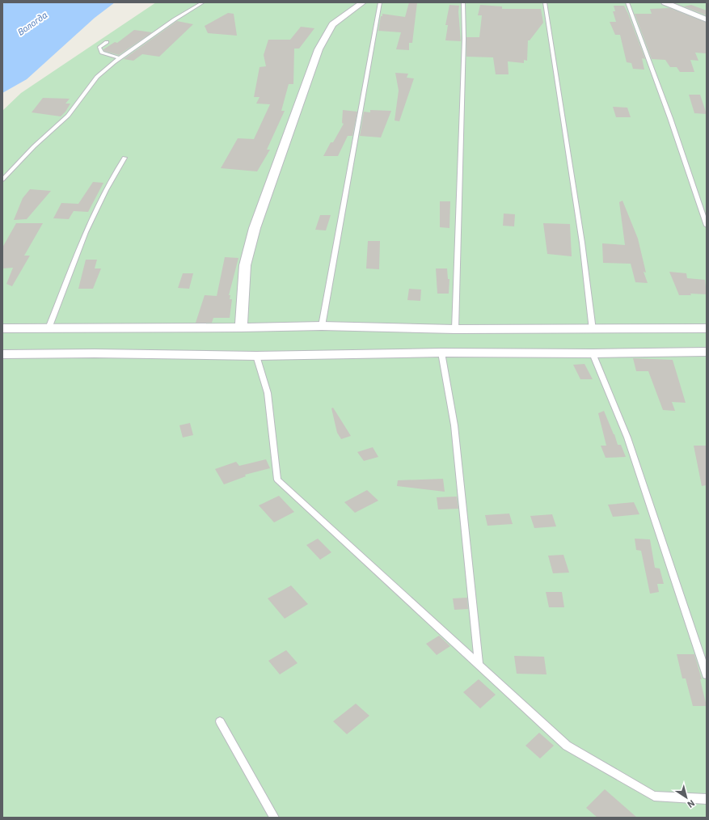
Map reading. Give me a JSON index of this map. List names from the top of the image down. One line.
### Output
{"water":["Вологда"],"north":"bottom right"}
